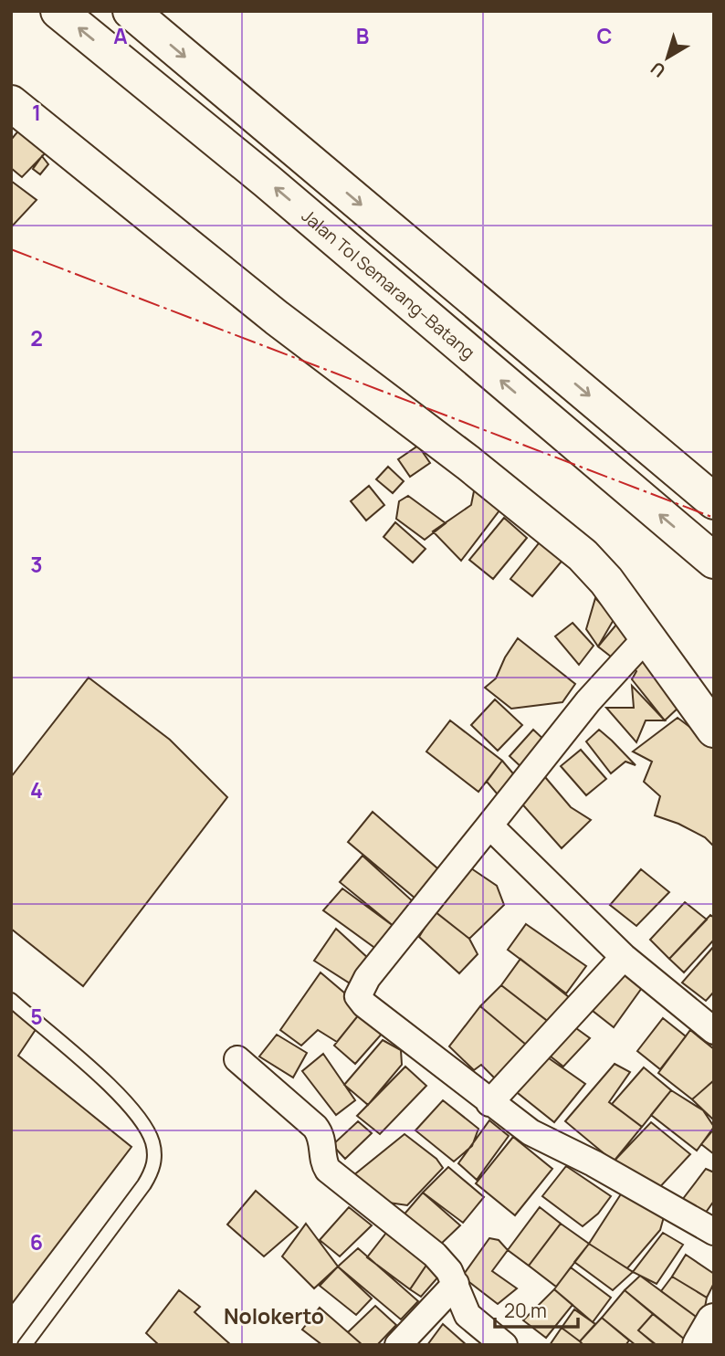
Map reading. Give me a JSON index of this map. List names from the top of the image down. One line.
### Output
{"streets":{"main road":["Jalan Tol Semarang–Batang"]},"districts":["Nolokerto"],"scale_bar":"20 m","north":"bottom left","grid":{"columns":["A","B","C"],"rows":["1","2","3","4","5","6"]}}
